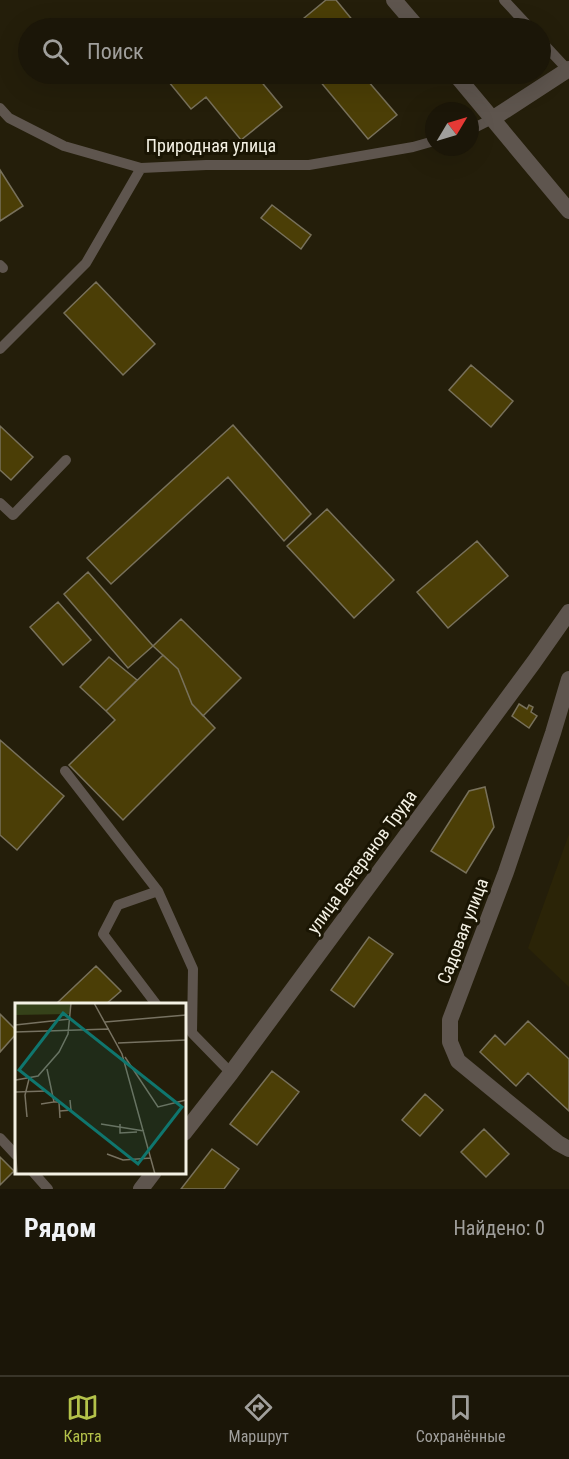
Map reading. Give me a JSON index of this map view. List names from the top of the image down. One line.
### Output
{"streets":{"street":["улица Ветеранов Труда","Садовая улица"],"lane":["Природная улица"]},"north":"top right","page":{"search":"Поиск","heading":["Рядом","Найдено: 0"],"nav":["Карта","Маршрут","Сохранённые"]}}
